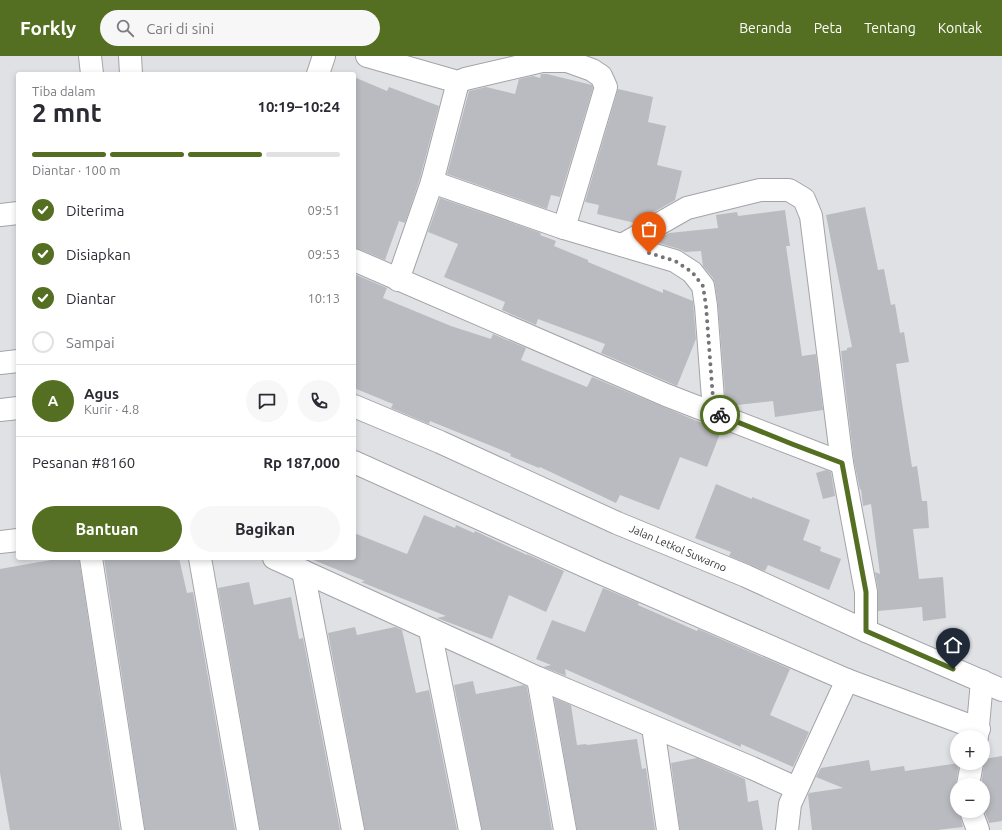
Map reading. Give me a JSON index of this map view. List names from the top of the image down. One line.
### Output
{"streets":{"street":["Jalan Letkol Suwarno"]},"page":{"header":"Forkly","search":"Cari di sini","nav":["Beranda","Peta","Tentang","Kontak"],"heading":["2 mnt","Tiba dalam","10:19–10:24"],"panel":["Agus","Kurir · 4.8","Pesanan #8160","Rp 187,000"],"bar":"Diantar · 100 m","list":[["Diterima","09:51"],["Disiapkan","09:53"],["Diantar","10:13"],"Sampai"],"round":"A","buttons":["Bantuan","Bagikan"],"map_buttons":["+","−"]}}
